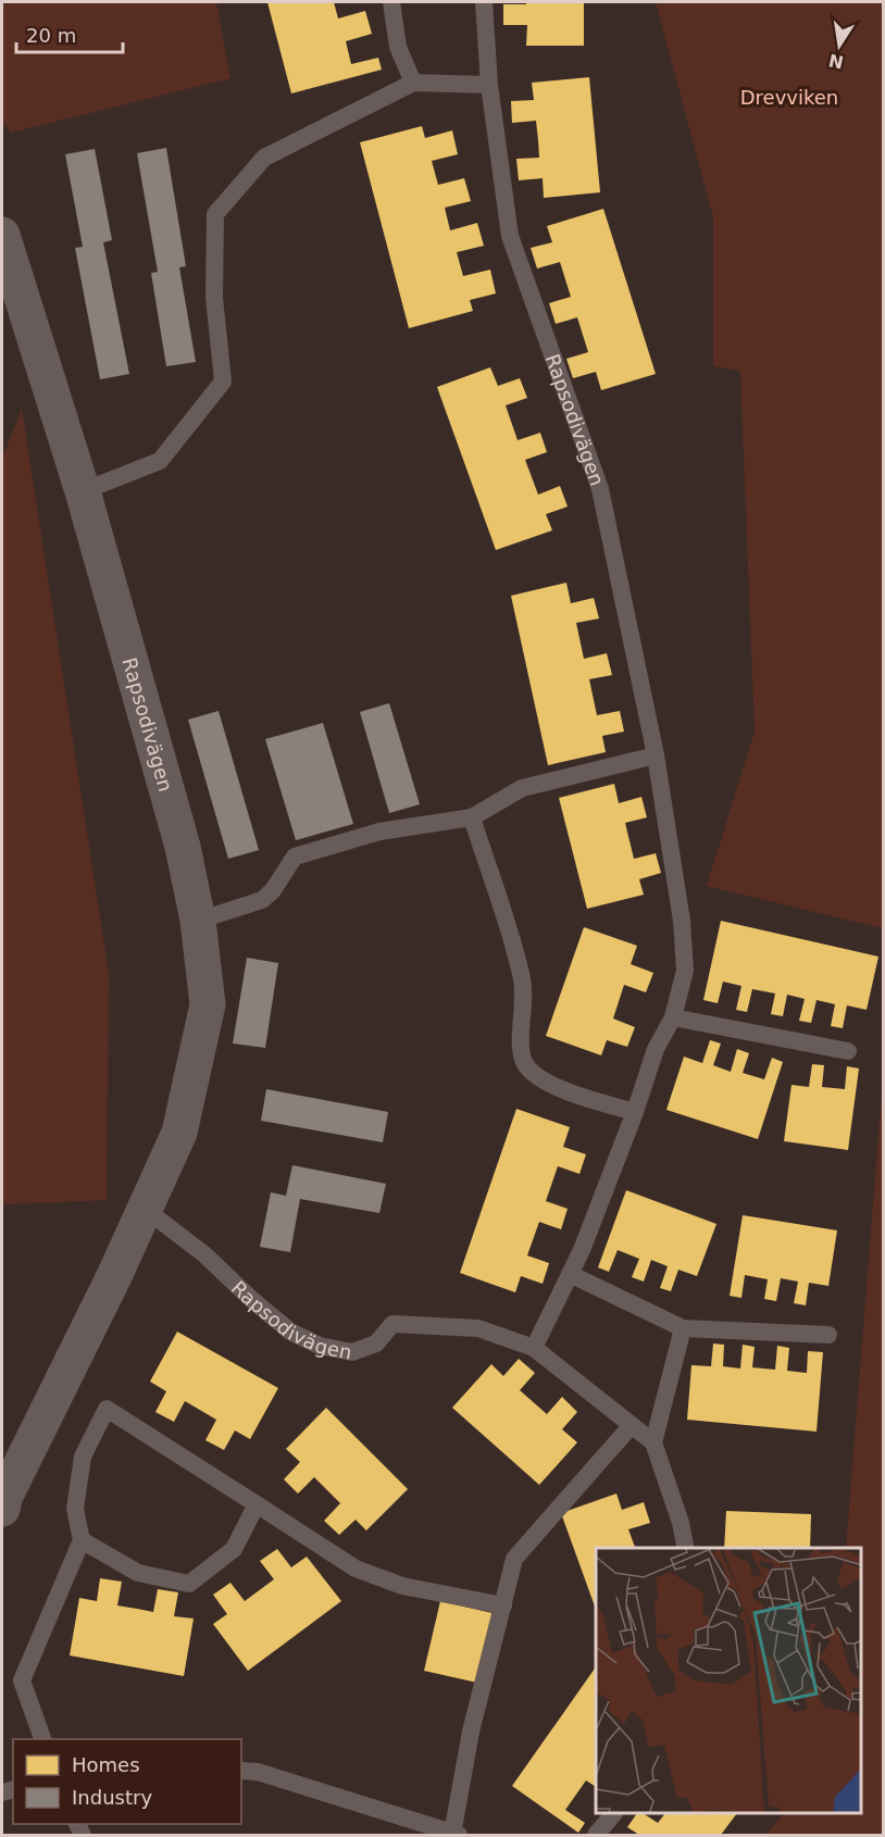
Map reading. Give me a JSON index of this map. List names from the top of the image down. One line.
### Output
{"streets":{"street":["Rapsodivägen"]},"parks":["Drevviken"],"legend":["Homes","Industry"],"scale_bar":"20 m","north":"bottom"}
